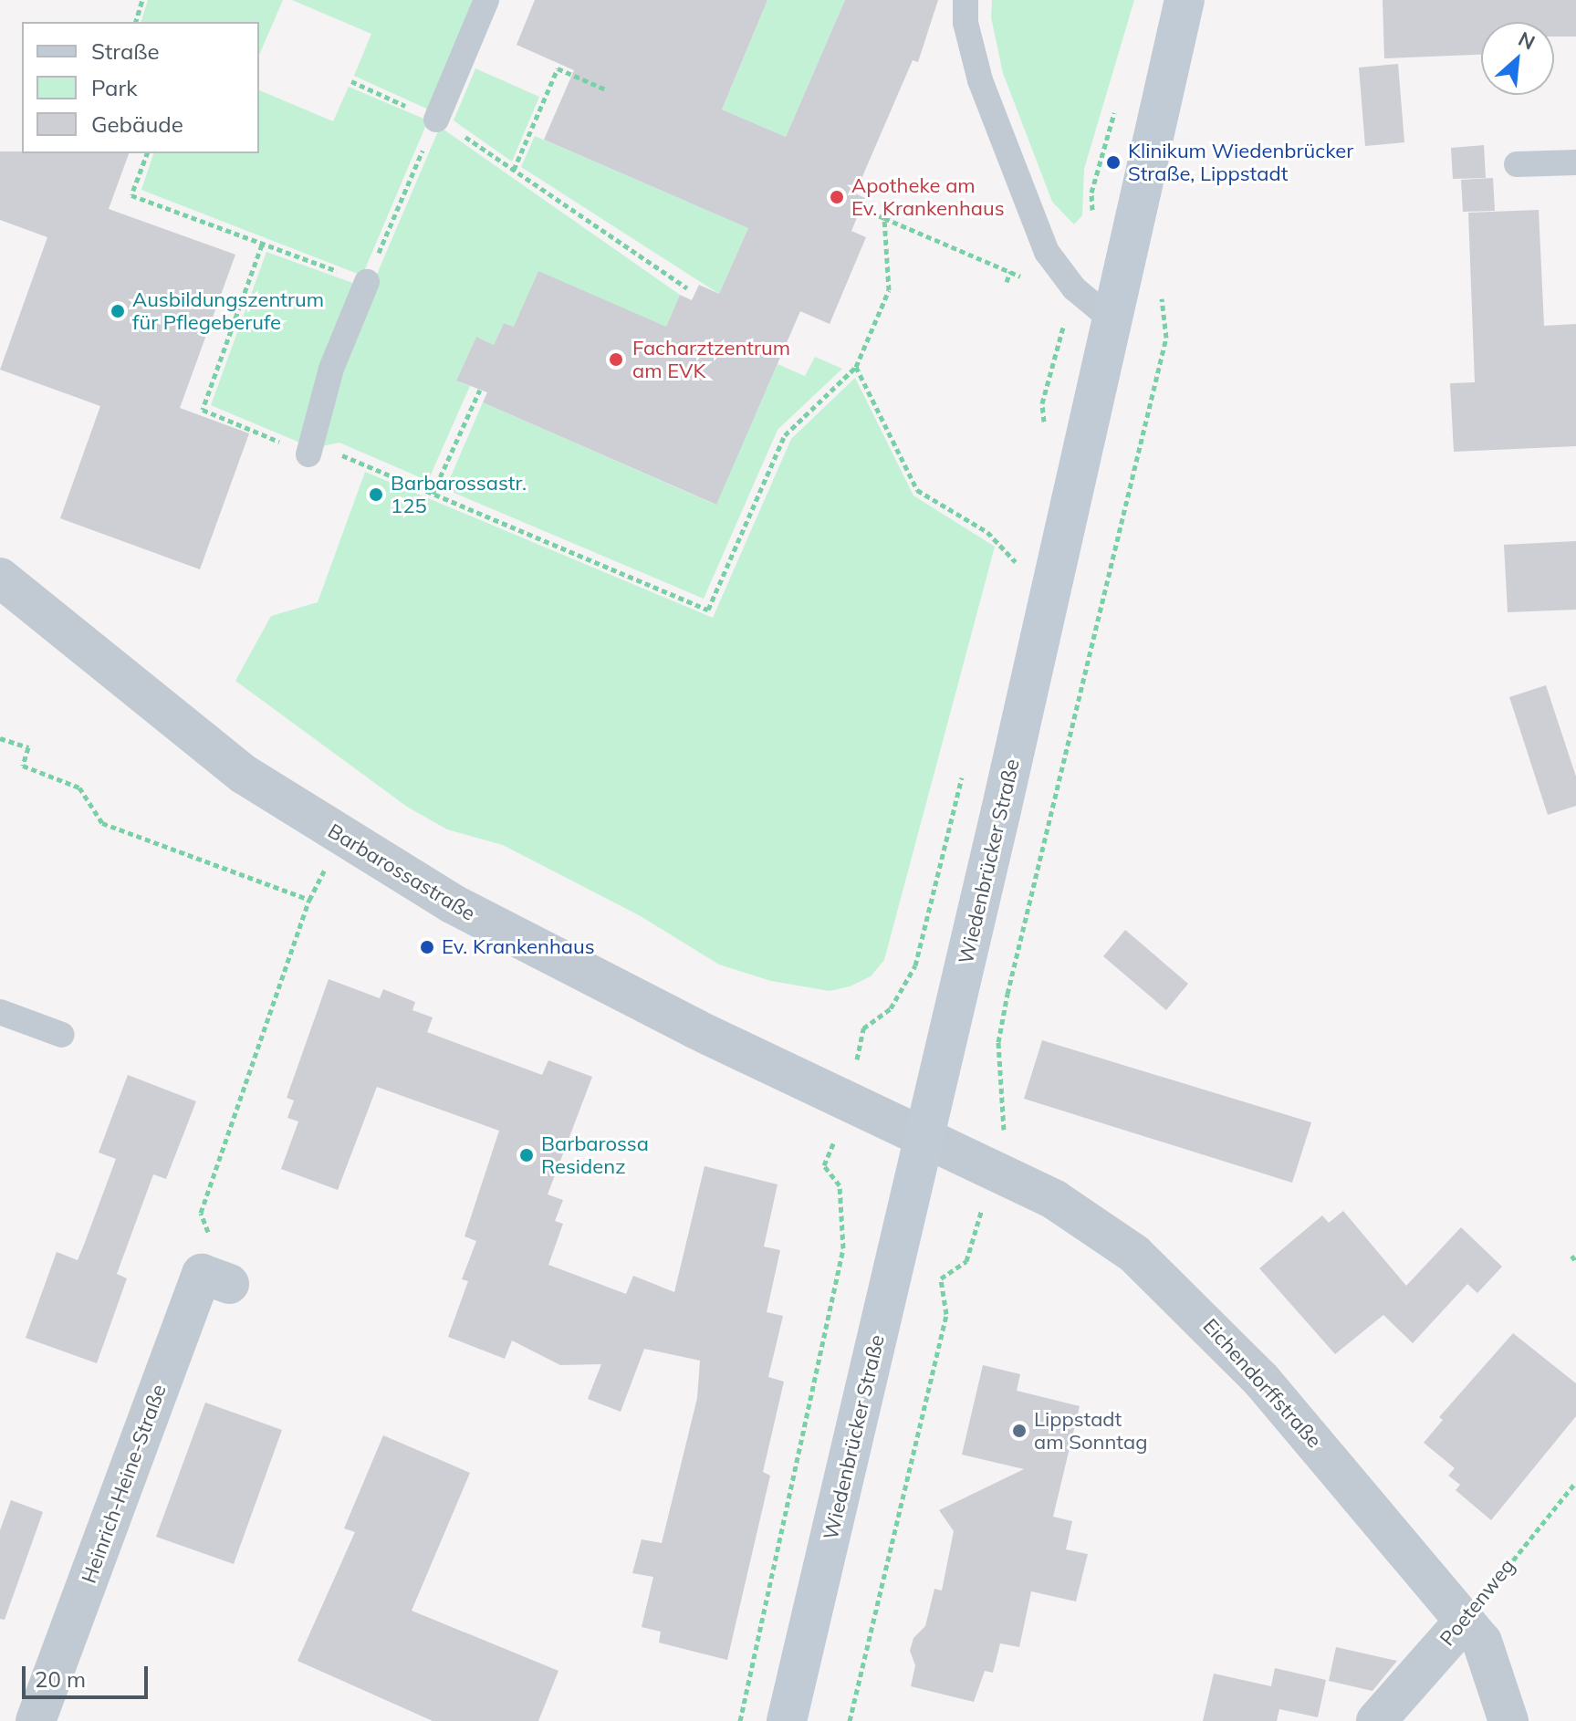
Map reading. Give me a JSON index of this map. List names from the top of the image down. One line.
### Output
{"streets":{"street":["Wiedenbrücker Straße","Barbarossastraße","Eichendorffstraße","Heinrich-Heine-Straße","Poetenweg"]},"crossings":[["Wiedenbrücker Straße","Barbarossastraße"],["Wiedenbrücker Straße","Eichendorffstraße"],["Barbarossastraße","Eichendorffstraße"],["Eichendorffstraße","Poetenweg"]],"places":["Klinikum Wiedenbrücker Straße, Lippstadt","Apotheke am Ev. Krankenhaus","Ausbildungszentrum für Pflegeberufe","Facharztzentrum am EVK","Barbarossastr. 125","Ev. Krankenhaus","Barbarossa Residenz","Lippstadt am Sonntag"],"legend":["Straße","Park","Gebäude"],"scale_bar":"20 m","north":"top right"}
